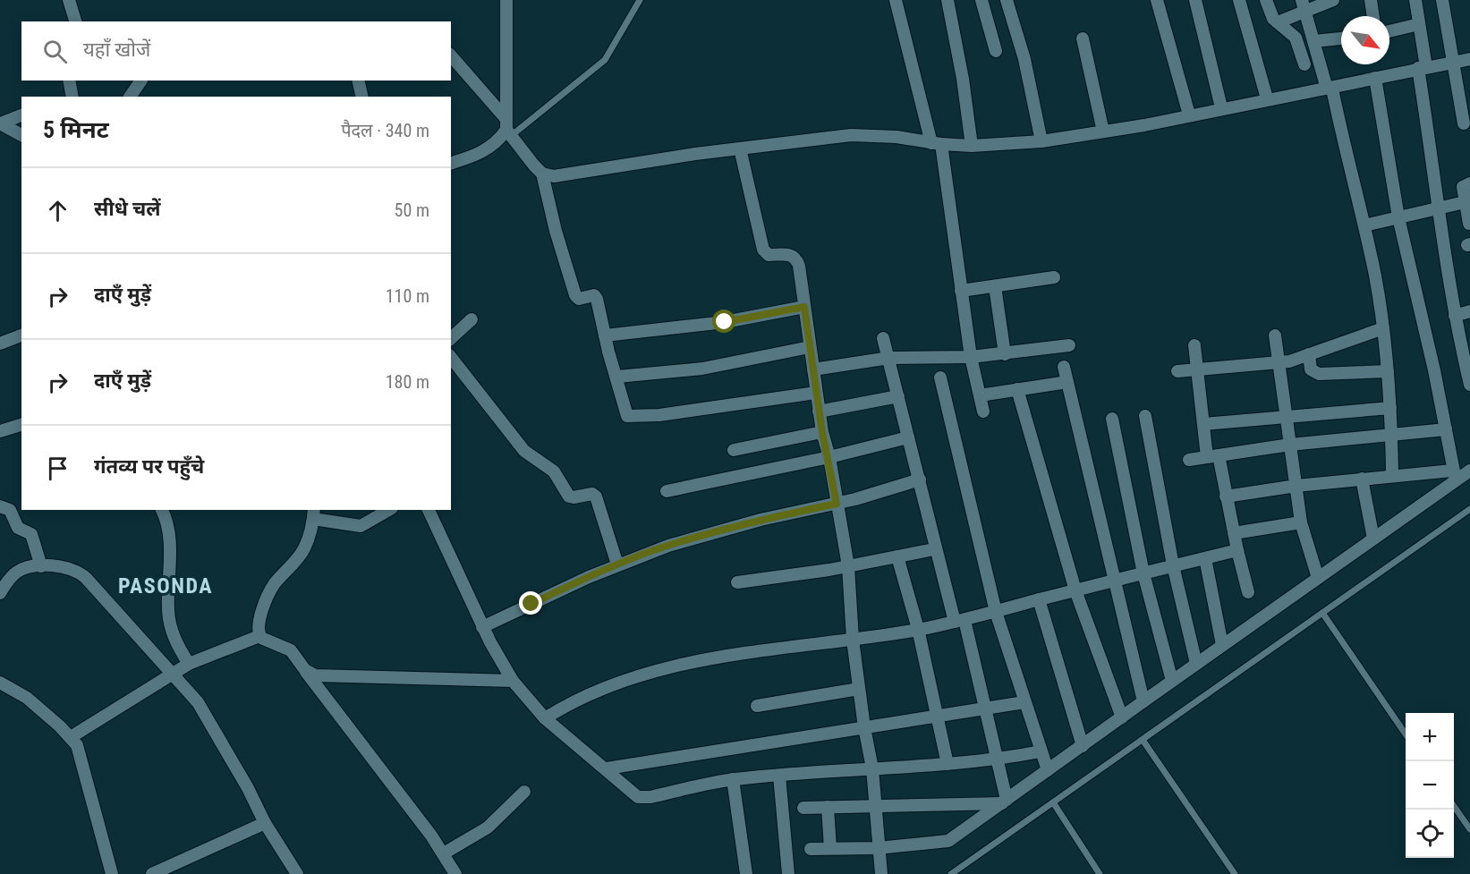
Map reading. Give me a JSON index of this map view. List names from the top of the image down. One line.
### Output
{"districts":["PASONDA"],"north":"bottom right","page":{"search":"यहाँ खोजें","heading":["5 मिनट","पैदल · 340 m"],"list":[["सीधे चलें","50 m"],["दाएँ मुड़ें","110 m"],["दाएँ मुड़ें","180 m"],"गंतव्य पर पहुँचे"],"map_buttons":["+","−"]}}
